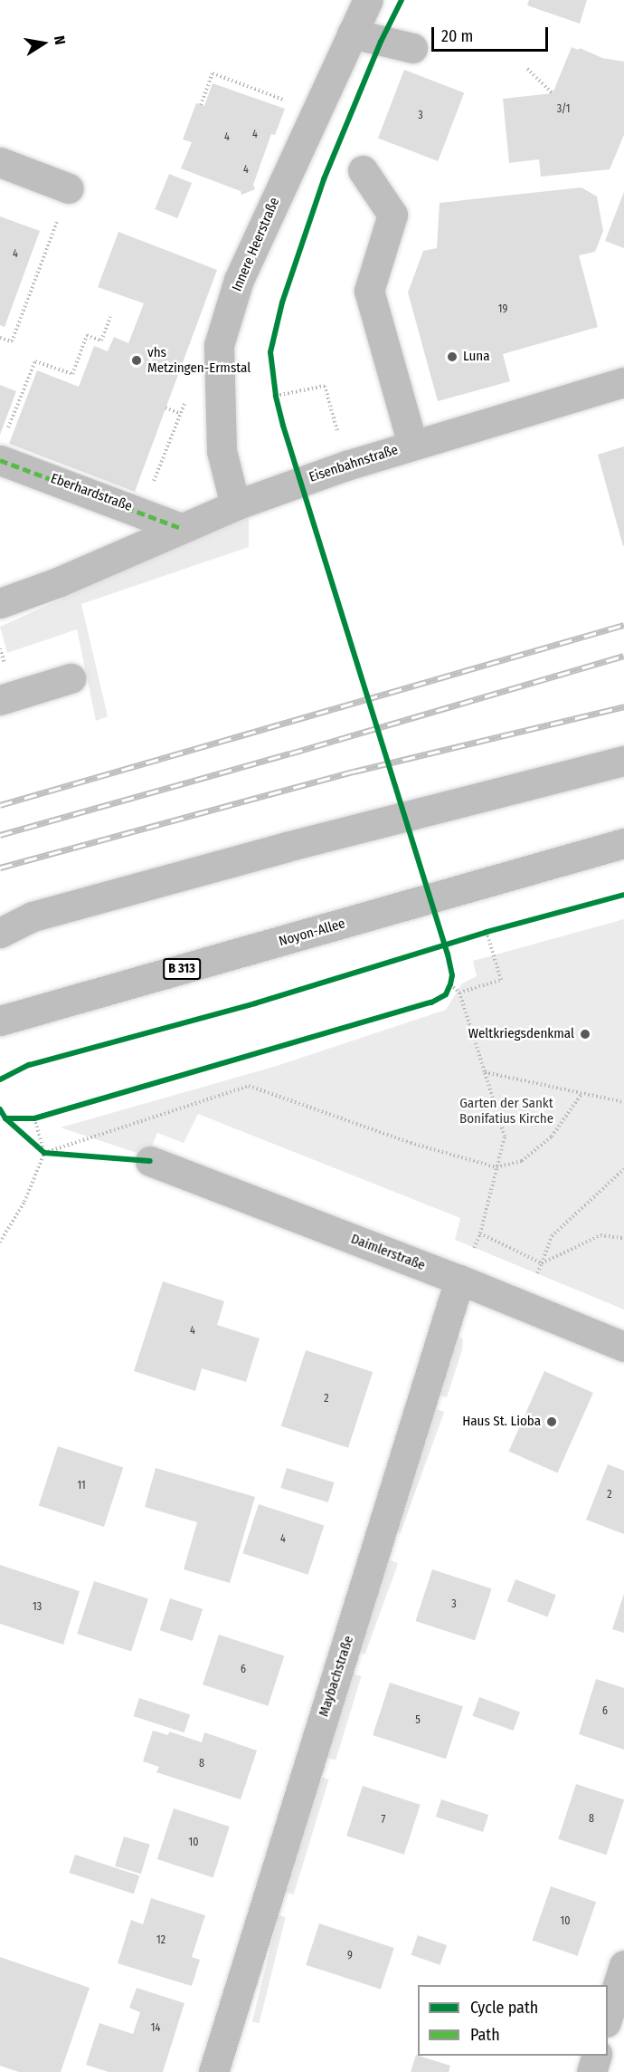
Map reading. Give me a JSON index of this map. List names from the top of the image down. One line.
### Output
{"streets":{"street":["Innere Heerstraße","Eisenbahnstraße","Eberhardstraße","Noyon-Allee","B 313","Daimlerstraße","Maybachstraße"]},"crossings":[["Innere Heerstraße","Eisenbahnstraße"],["Eisenbahnstraße","Eberhardstraße"],["Daimlerstraße","Maybachstraße"]],"parks":["Garten der Sankt Bonifatius Kirche"],"places":["Luna","vhs Metzingen-Ermstal","Weltkriegsdenkmal","Haus St. Lioba"],"house_numbers":["3/1","3","4","4","4","4","19","4","2","11","2","4","3","13","6","6","5","8","8","7","10","10","12","9","14"],"legend":["Cycle path","Path"],"scale_bar":"20 m","north":"right"}
